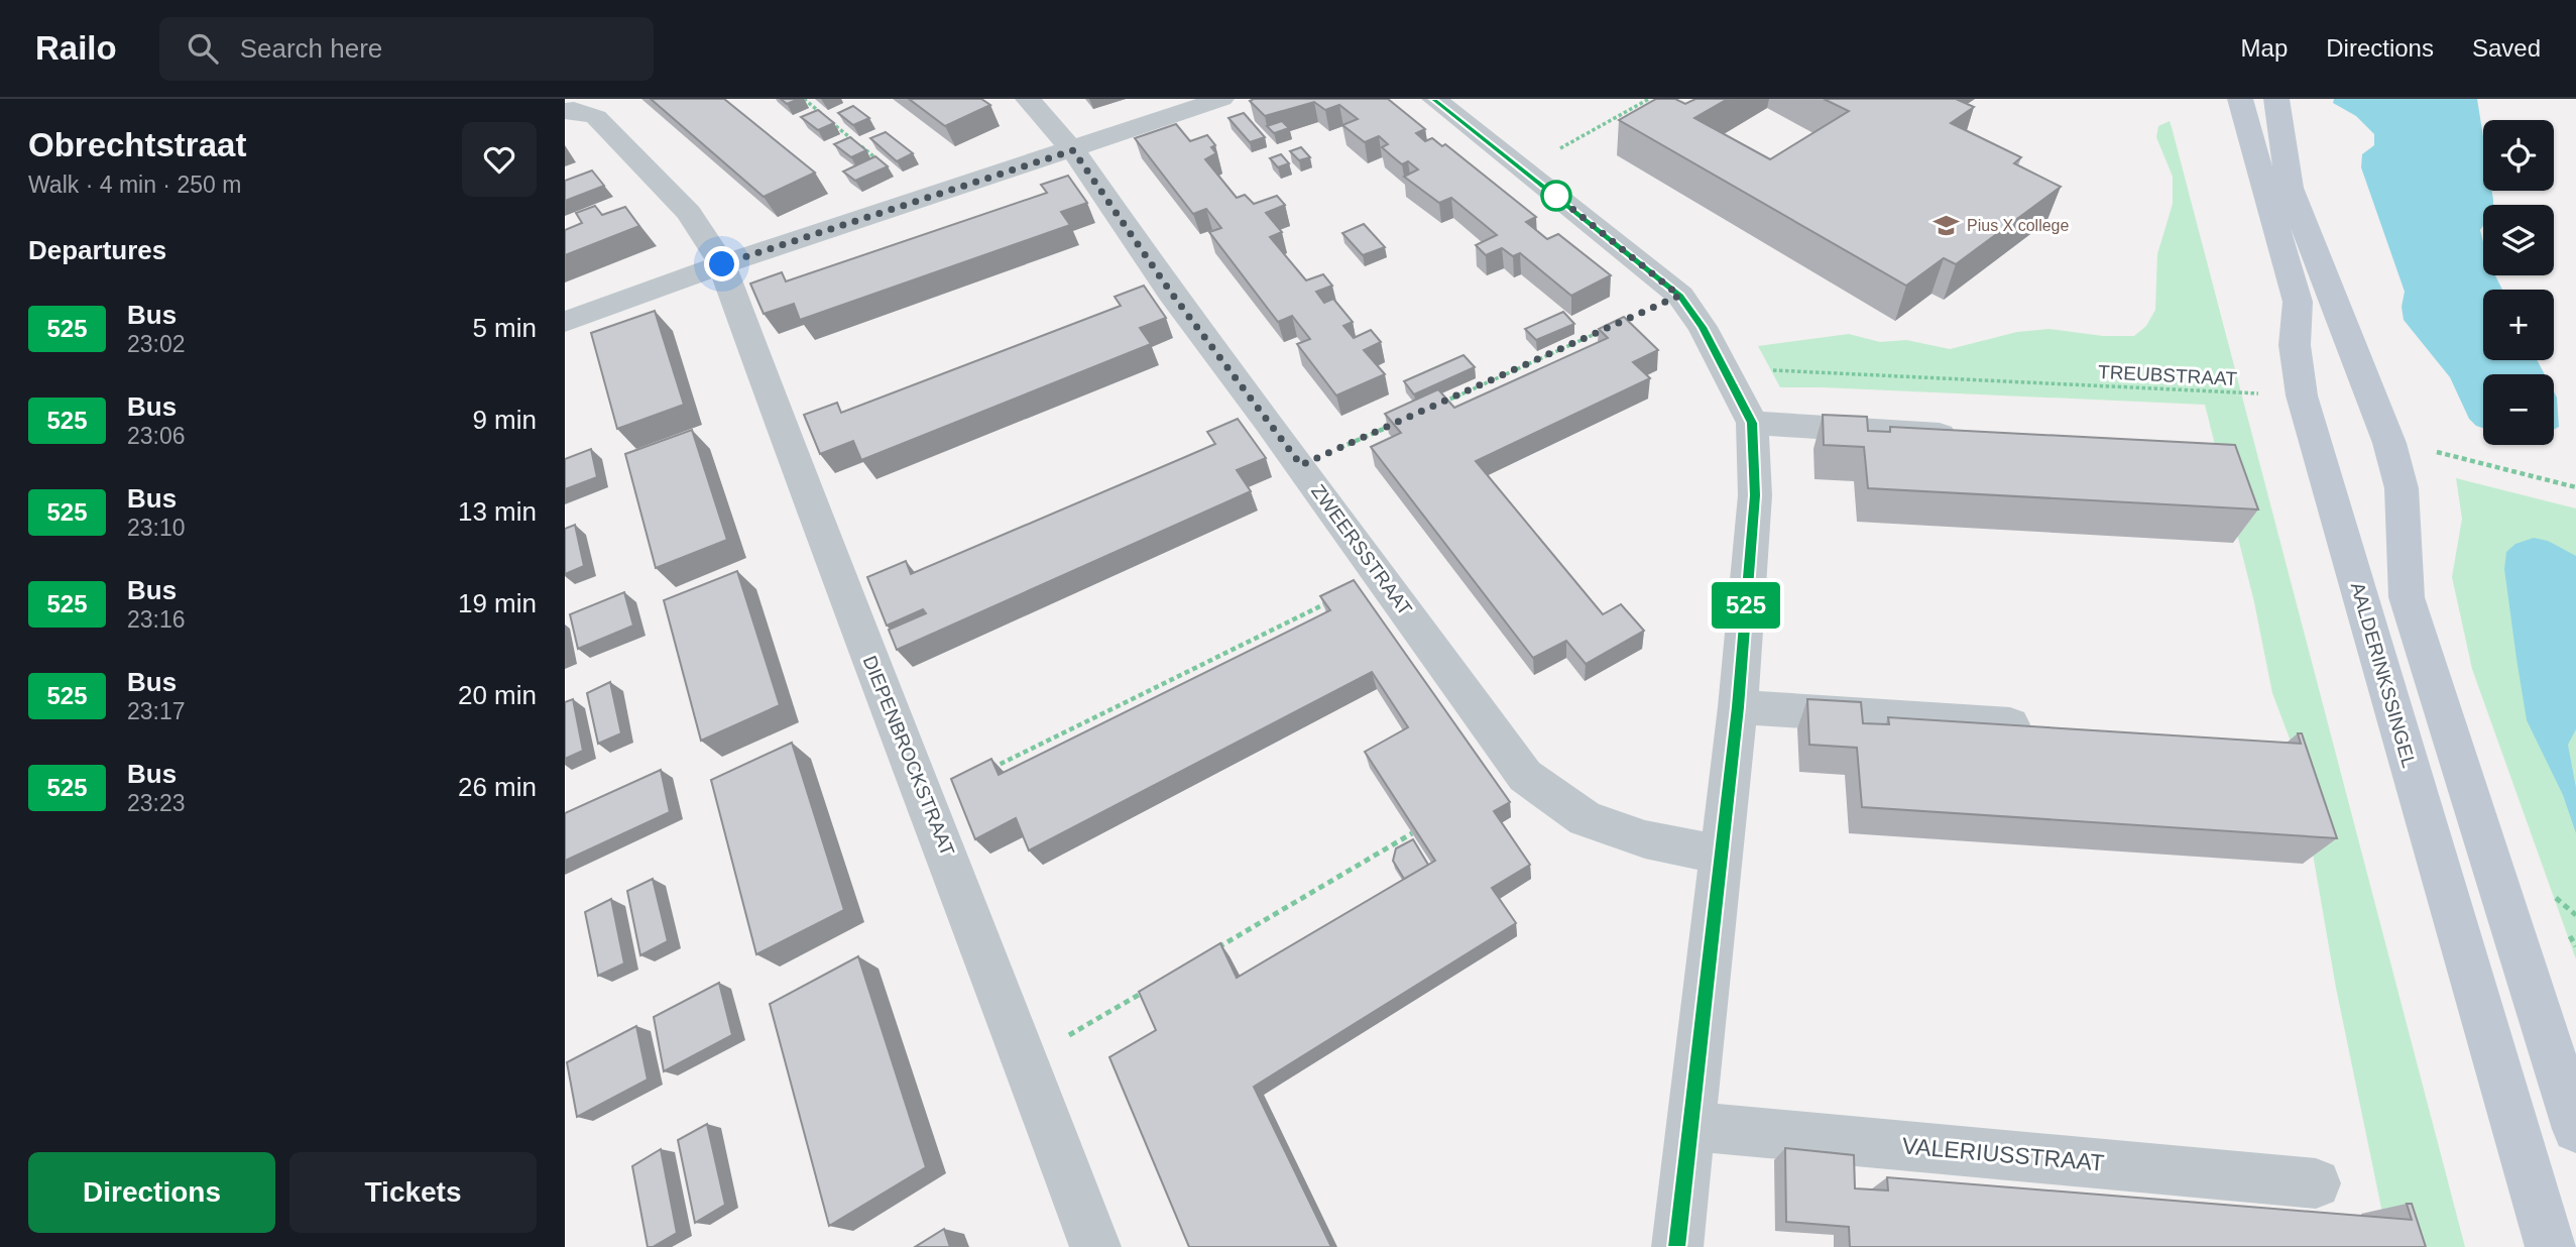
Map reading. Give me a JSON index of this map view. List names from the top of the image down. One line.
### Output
{"streets":{"main road":["AALDERINKSSINGEL"],"street":["ZWEERSSTRAAT","DIEPENBROCKSTRAAT","VALERIUSSTRAAT"],"path":["TREUBSTRAAT"]},"crossings":[["TREUBSTRAAT","AALDERINKSSINGEL"]],"places":{"school or university":["Pius X college"]},"lines":["bus line 525"],"page":{"header":"Railo","search":"Search here","nav":["Map","Directions","Saved"],"heading":[["Obrechtstraat","Walk · 4 min · 250 m"],"Departures"],"on_map":"525","map_buttons":["+","−"],"list":[{"mark":"525","name":"Bus","note":"23:02","value":"5 min"},{"mark":"525","name":"Bus","note":"23:06","value":"9 min"},{"mark":"525","name":"Bus","note":"23:10","value":"13 min"},{"mark":"525","name":"Bus","note":"23:16","value":"19 min"},{"mark":"525","name":"Bus","note":"23:17","value":"20 min"},{"mark":"525","name":"Bus","note":"23:23","value":"26 min"}],"buttons":["Directions","Tickets"]}}
